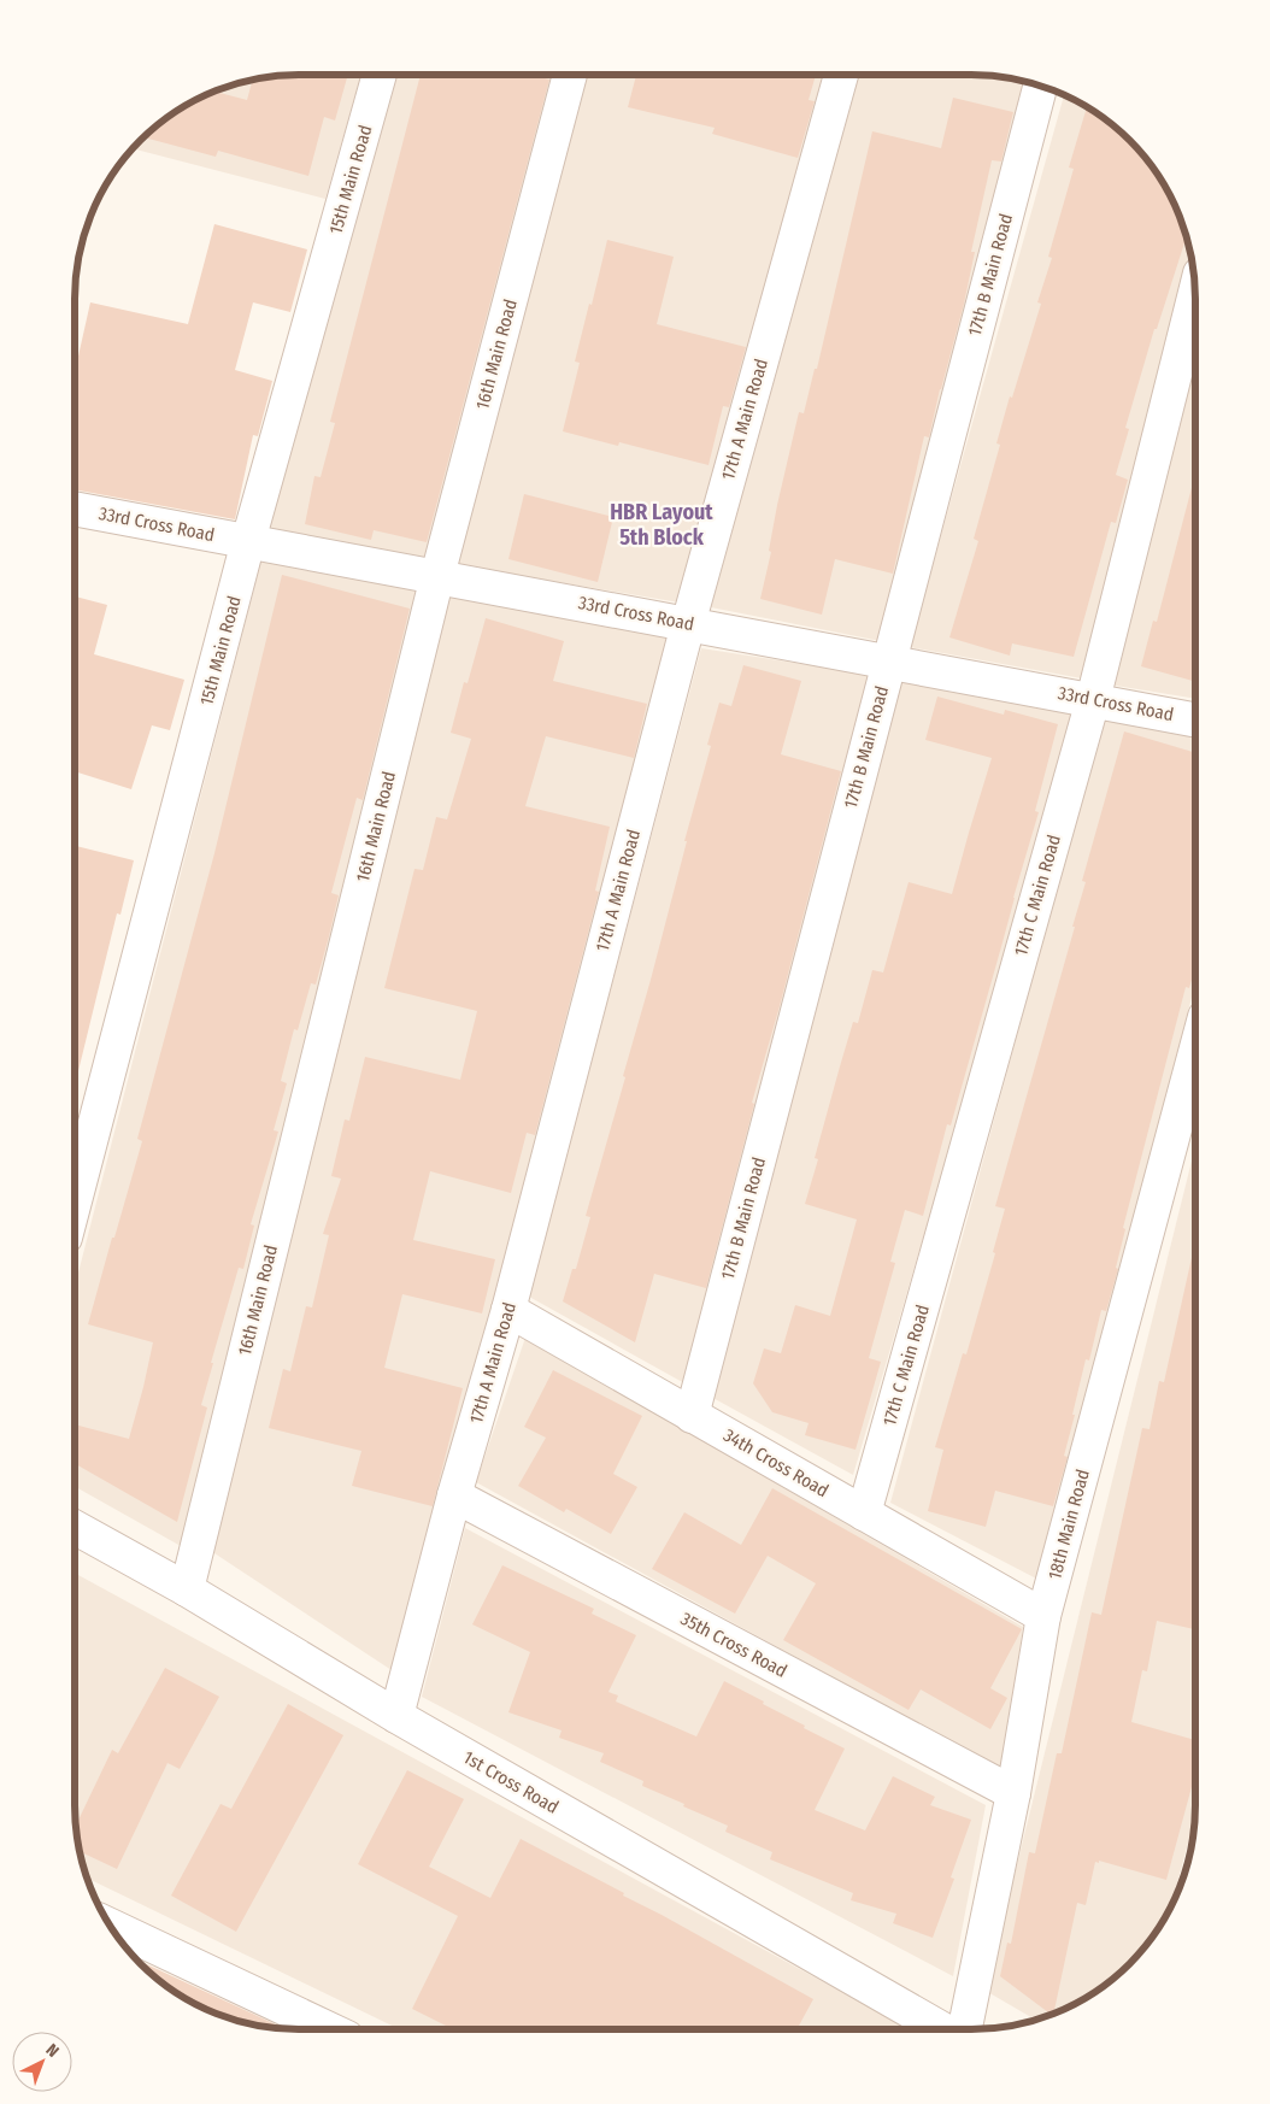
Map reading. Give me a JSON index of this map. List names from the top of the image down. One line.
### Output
{"streets":{"street":["15th Main Road","17th B Main Road","16th Main Road","17th A Main Road","33rd Cross Road","17th C Main Road","34th Cross Road","18th Main Road","35th Cross Road","1st Cross Road"]},"crossings":[["15th Main Road","33rd Cross Road"],["17th B Main Road","33rd Cross Road"],["17th B Main Road","34th Cross Road"],["16th Main Road","33rd Cross Road"],["16th Main Road","1st Cross Road"],["17th A Main Road","33rd Cross Road"],["17th A Main Road","34th Cross Road"],["17th A Main Road","35th Cross Road"],["17th A Main Road","1st Cross Road"],["33rd Cross Road","17th C Main Road"],["17th C Main Road","34th Cross Road"],["34th Cross Road","18th Main Road"],["18th Main Road","35th Cross Road"]],"districts":["HBR Layout 5th Block"],"north":"top right"}
